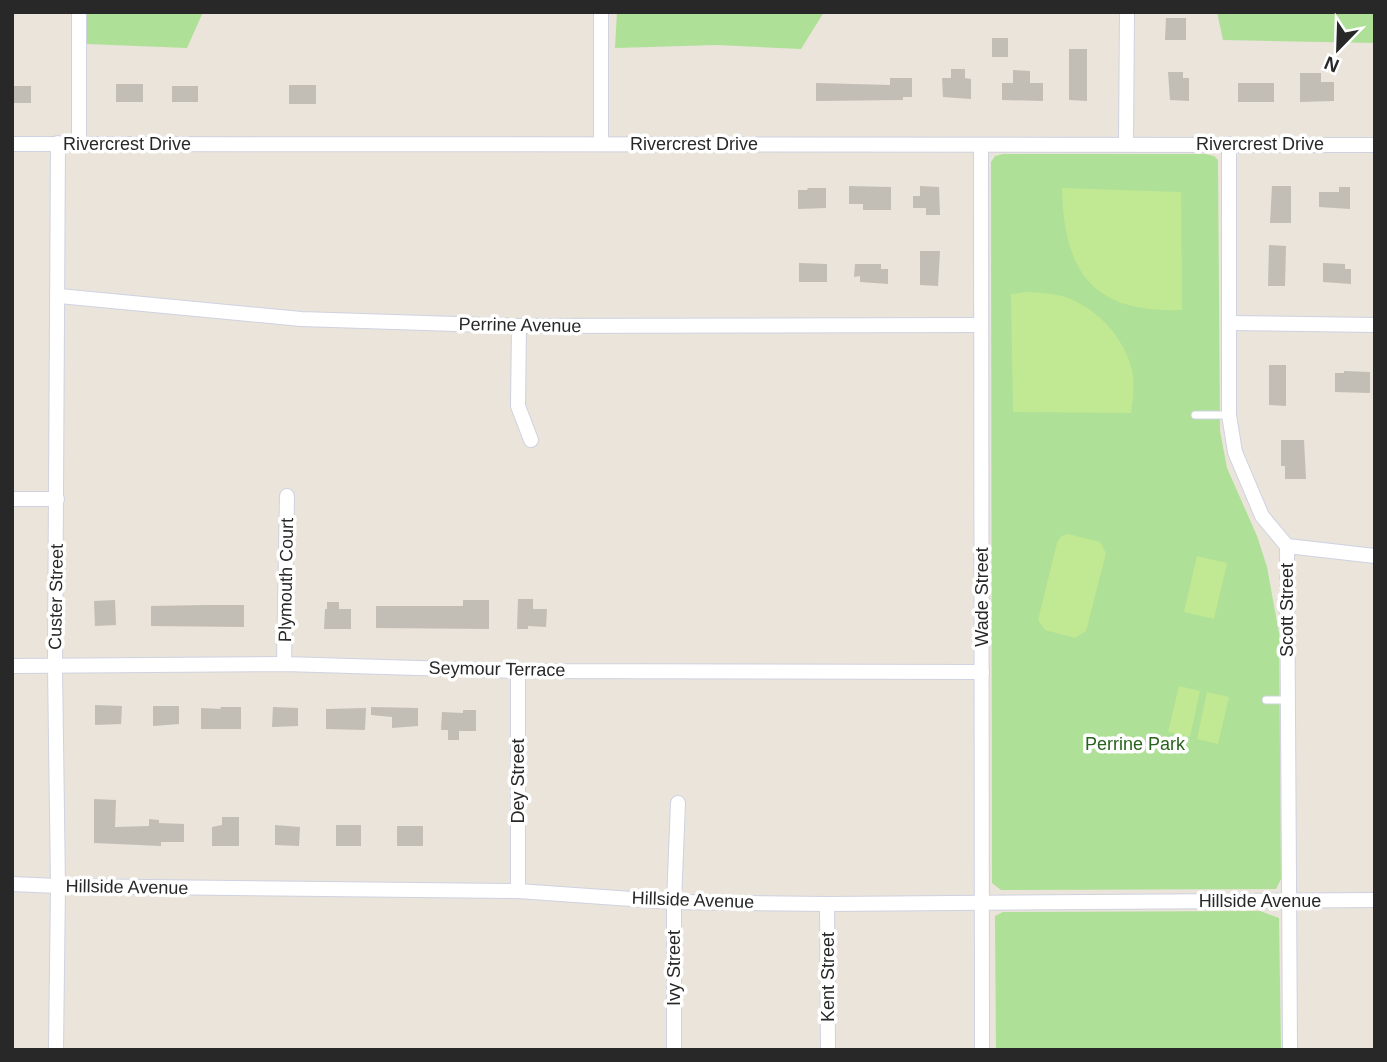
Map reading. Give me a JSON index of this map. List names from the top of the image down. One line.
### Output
{"streets":{"street":["Rivercrest Drive","Perrine Avenue","Plymouth Court","Custer Street","Wade Street","Scott Street","Seymour Terrace","Dey Street","Hillside Avenue","Ivy Street","Kent Street"]},"crossings":[["Rivercrest Drive","Custer Street"],["Rivercrest Drive","Wade Street"],["Rivercrest Drive","Scott Street"],["Perrine Avenue","Custer Street"],["Perrine Avenue","Wade Street"],["Plymouth Court","Seymour Terrace"],["Custer Street","Seymour Terrace"],["Custer Street","Hillside Avenue"],["Wade Street","Seymour Terrace"],["Wade Street","Hillside Avenue"],["Scott Street","Hillside Avenue"],["Seymour Terrace","Dey Street"],["Dey Street","Hillside Avenue"],["Hillside Avenue","Ivy Street"],["Hillside Avenue","Kent Street"]],"parks":["Perrine Park"],"north":"bottom left"}
